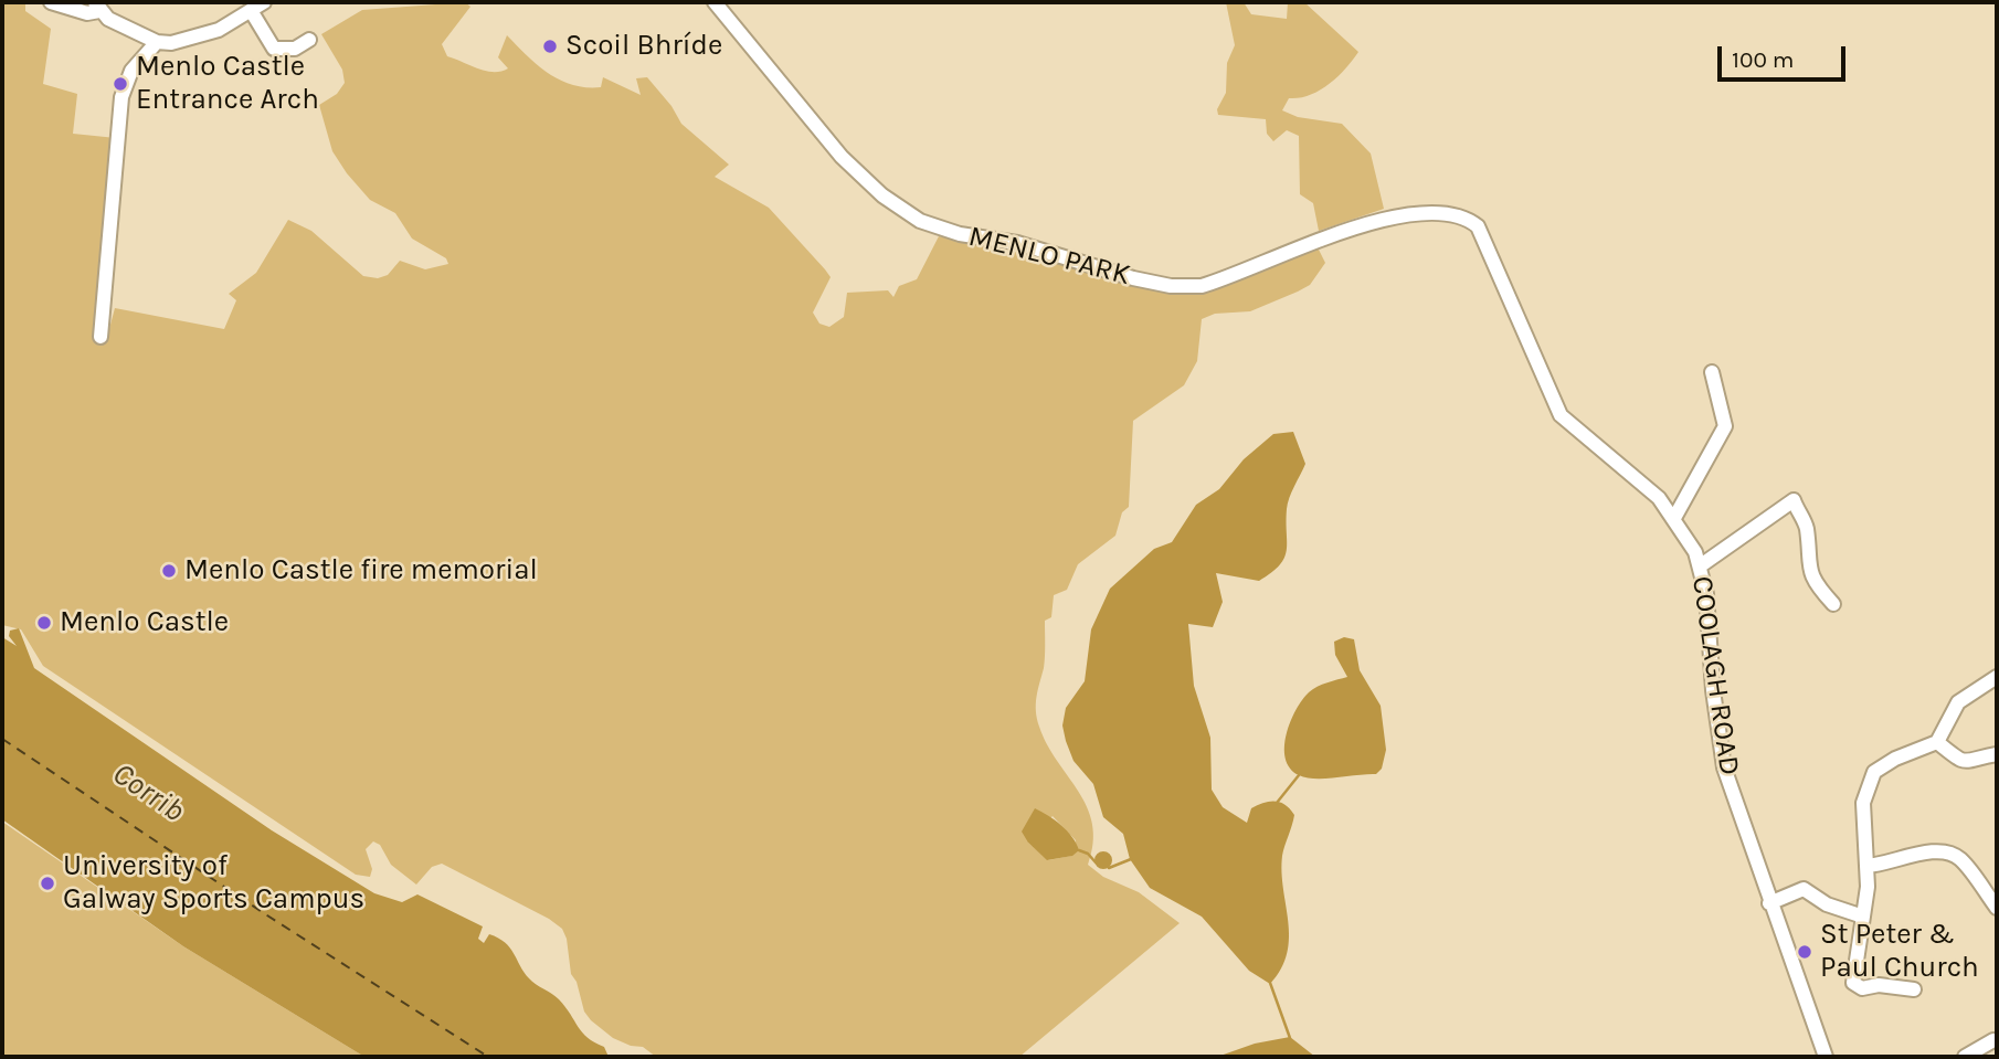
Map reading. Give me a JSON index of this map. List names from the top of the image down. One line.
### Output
{"streets":{"street":["MENLO PARK","COOLAGH ROAD"]},"crossings":[["MENLO PARK","COOLAGH ROAD"]],"water":["Corrib"],"places":["Scoil Bhríde","Menlo Castle Entrance Arch","Menlo Castle fire memorial","Menlo Castle","University of Galway Sports Campus","St Peter & Paul Church"],"scale_bar":"100 m"}
